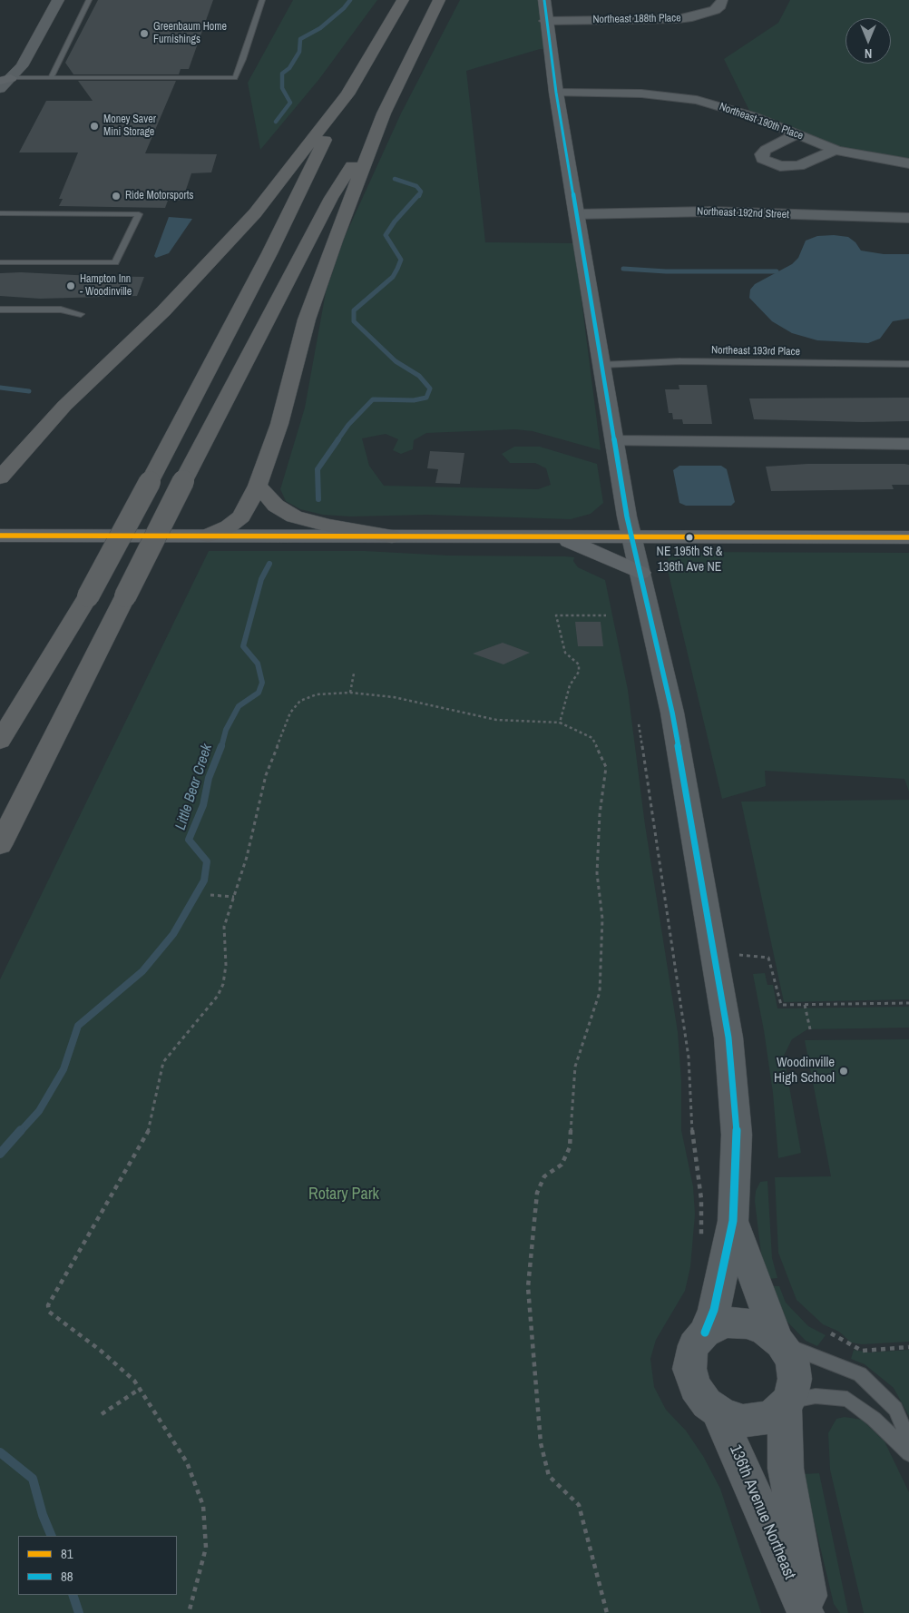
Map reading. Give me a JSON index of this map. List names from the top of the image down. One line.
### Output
{"streets":{"street":["Northeast 188th Place","Northeast 190th Place","Northeast 192nd Street","136th Avenue Northeast"],"lane":["Northeast 193rd Place"]},"water":["Little Bear Creek"],"parks":["Rotary Park"],"places":["Greenbaum Home Furnishings","Money Saver Mini Storage","Ride Motorsports","Hampton Inn - Woodinville","NE 195th St & 136th Ave NE","Woodinville High School"],"lines":["transit line 88","transit line 81"],"legend":["81","88"],"north":"bottom"}
